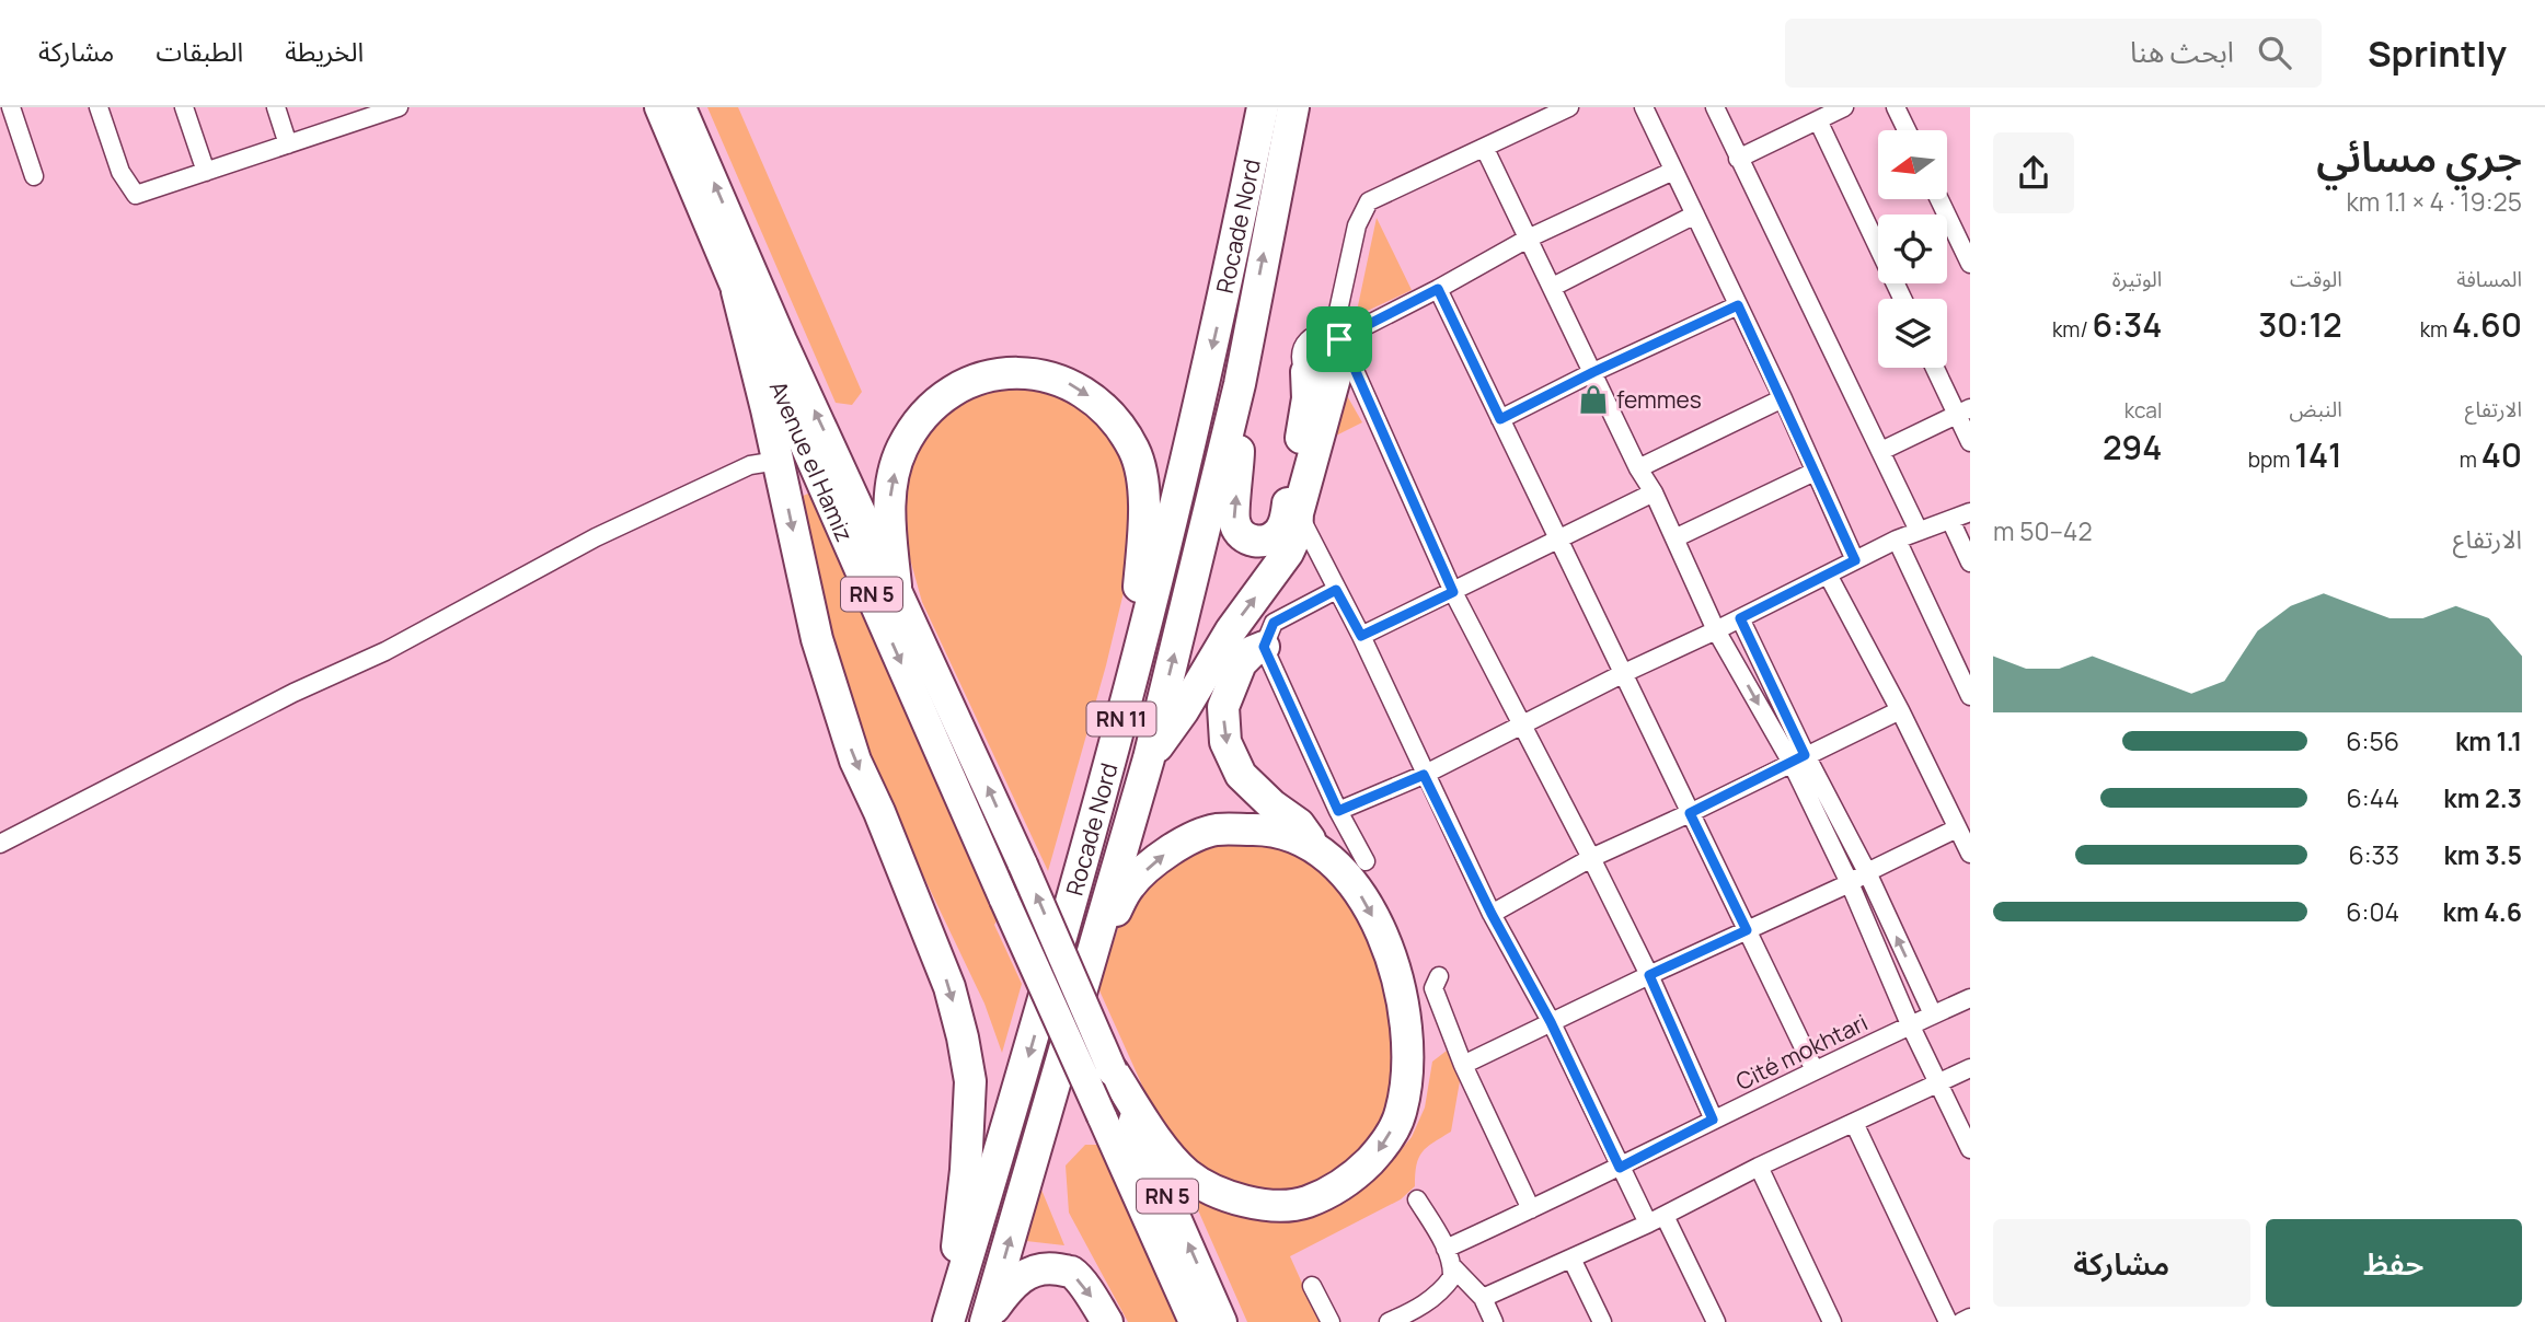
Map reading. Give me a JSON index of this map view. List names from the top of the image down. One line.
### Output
{"streets":{"highway":["Rocade Nord","Avenue el Hamiz","RN 5","RN 11"],"street":["Cité mokhtari"]},"places":{"shop":["femmes"]},"north":"left","page":{"header":"Sprintly","search":"ابحث هنا","nav":["الخريطة","الطبقات","مشاركة"],"heading":["جري مسائي","19:25 · 4 × 1.1 km"],"stats":[["المسافة","4.60 km"],["الوقت","30:12"],["الوتيرة","6:34 /km"],["الارتفاع","40 m"],["النبض","141 bpm"],["kcal","294"]],"chart":["الارتفاع","42–50 m"],"list":[{"name":"1.1 km","note":"6:56"},{"name":"2.3 km","note":"6:44"},{"name":"3.5 km","note":"6:33"},{"name":"4.6 km","note":"6:04"}],"buttons":["حفظ","مشاركة"]}}
